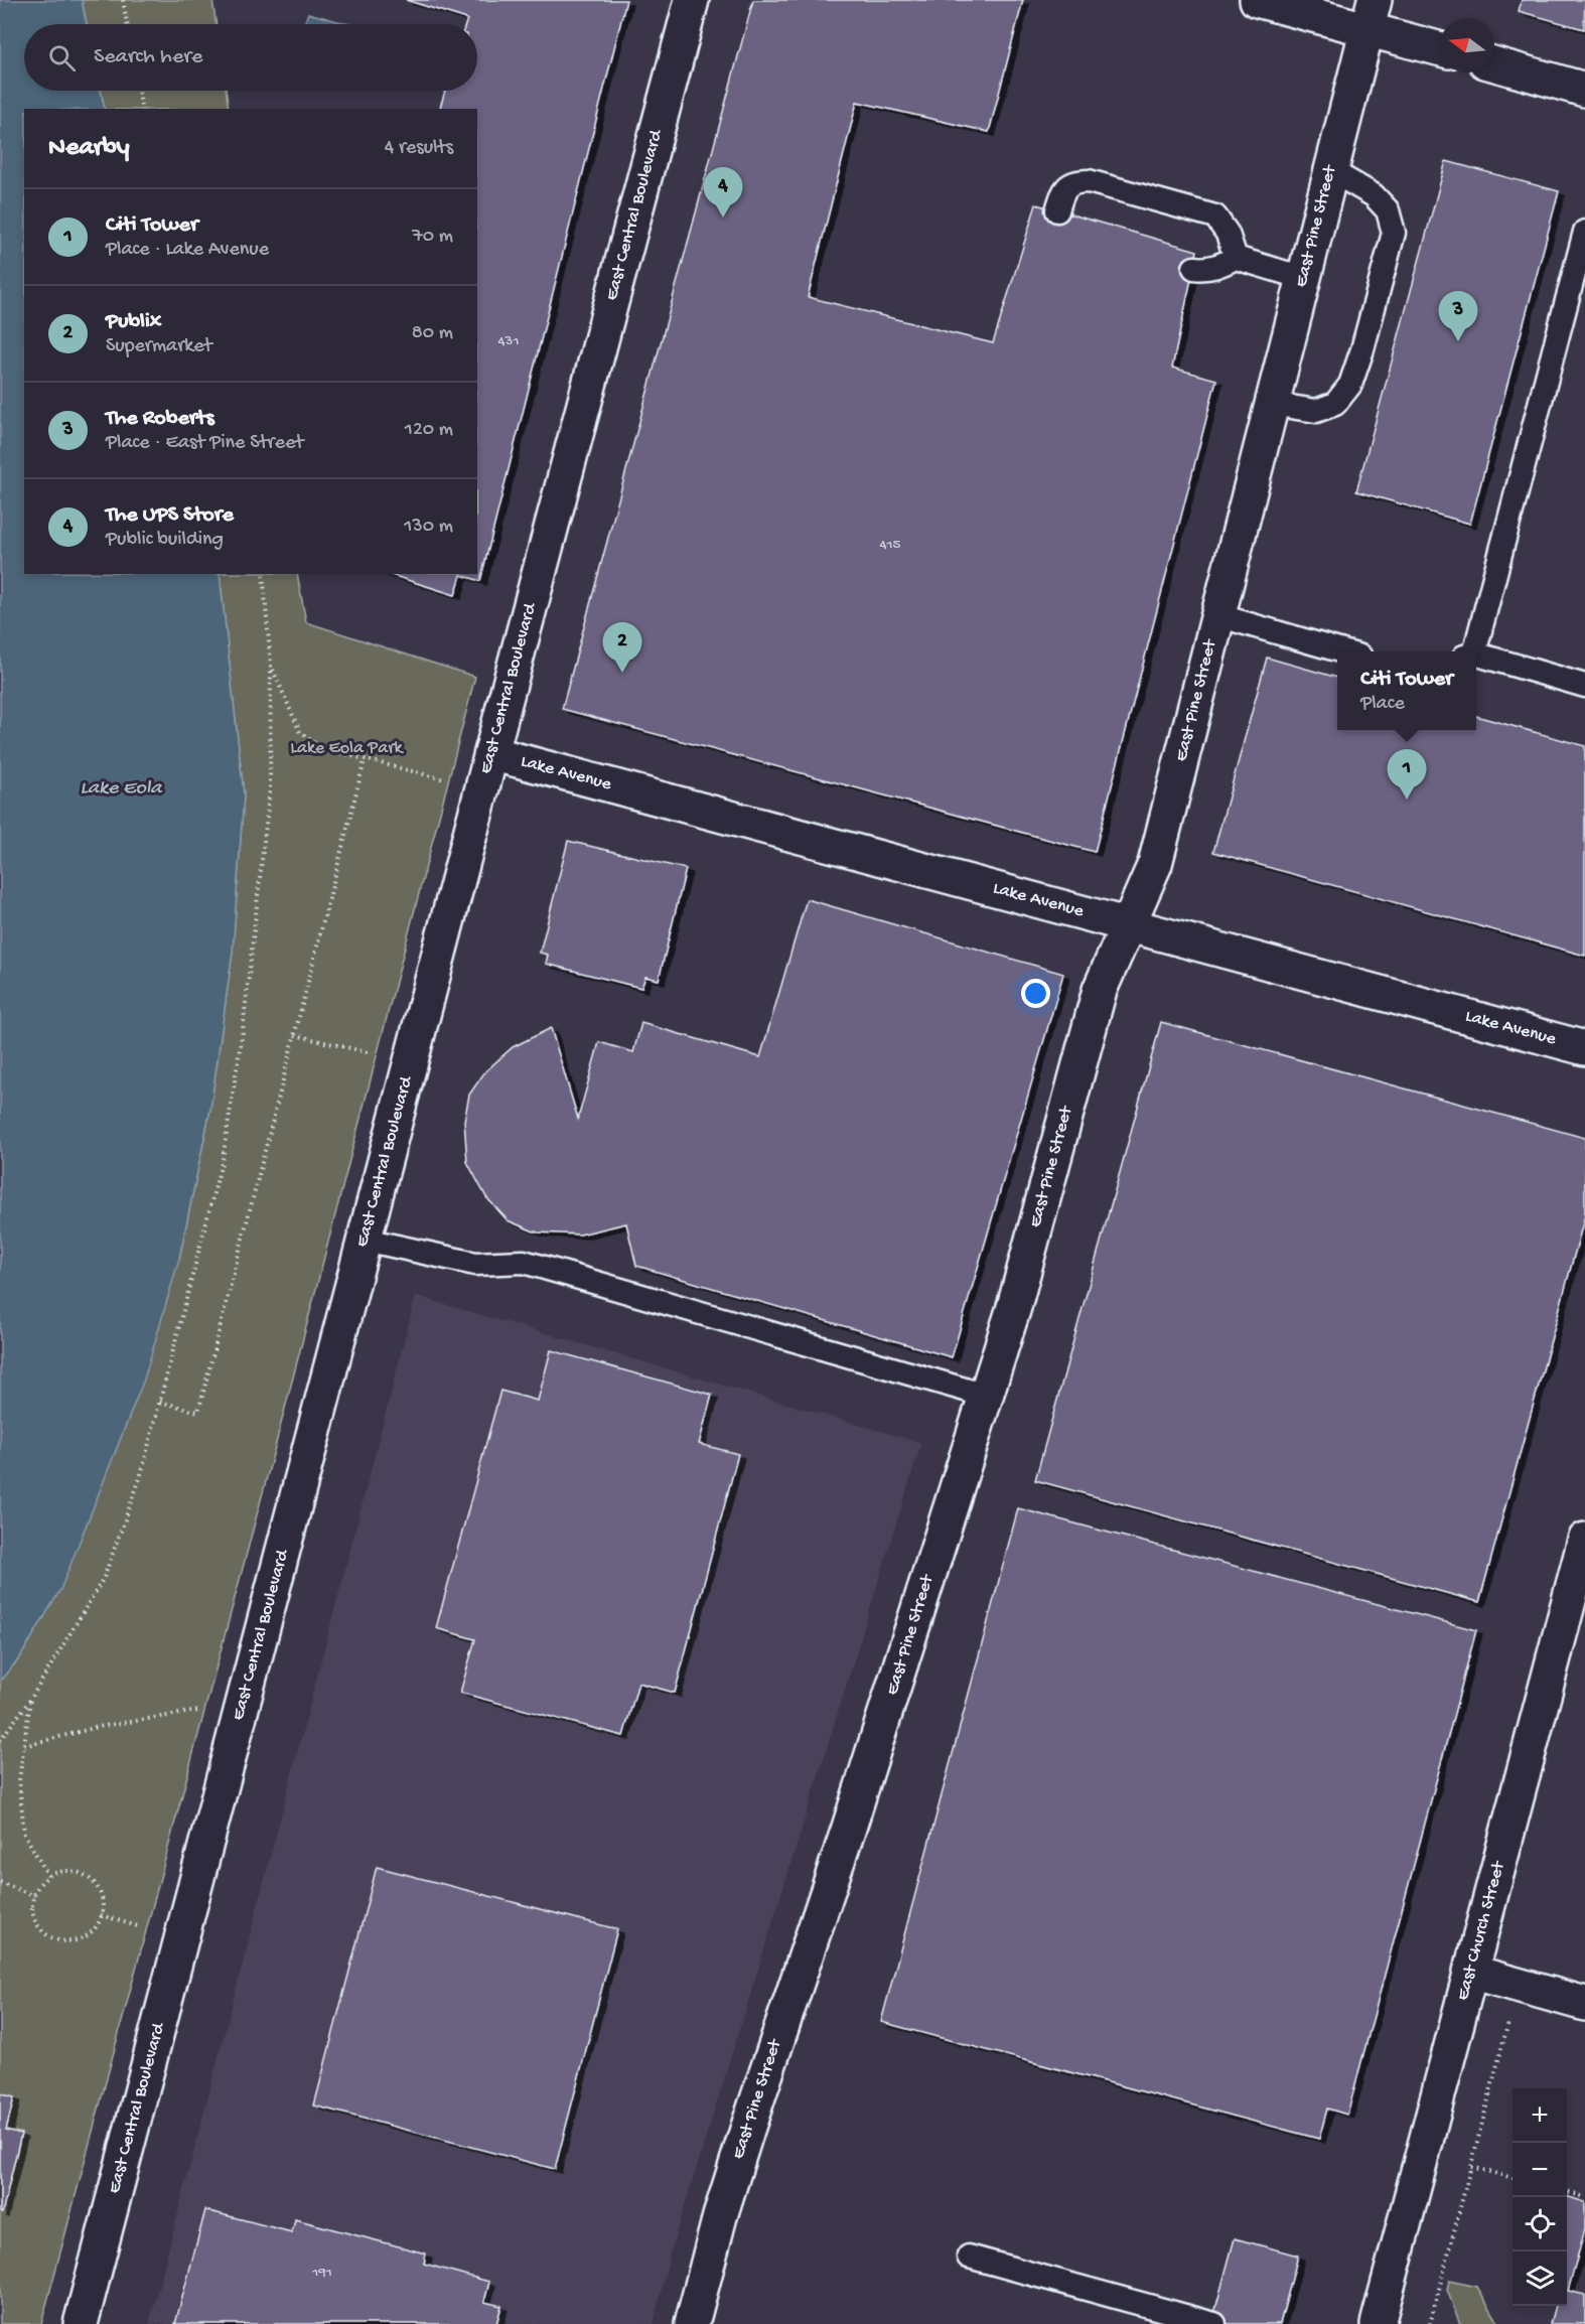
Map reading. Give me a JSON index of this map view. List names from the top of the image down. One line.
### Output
{"streets":{"street":["East Central Boulevard","East Pine Street","Lake Avenue","East Church Street"]},"crossings":[["East Central Boulevard","Lake Avenue"],["East Pine Street","Lake Avenue"]],"water":["Lake Eola"],"parks":["Lake Eola Park"],"house_numbers":["431","415","191"],"north":"left","page":{"search":"Search here","heading":["Nearby","4 results"],"pins":["4","3","2","1"],"list":[{"mark":"1","name":"Citi Tower","note":"Place · Lake Avenue","value":"70 m"},{"mark":"2","name":"Publix","note":"Supermarket","value":"80 m"},{"mark":"3","name":"The Roberts","note":"Place · East Pine Street","value":"120 m"},{"mark":"4","name":"The UPS Store","note":"Public building","value":"130 m"}],"popup":["Citi Tower","Place"],"map_buttons":["+","−"]}}
